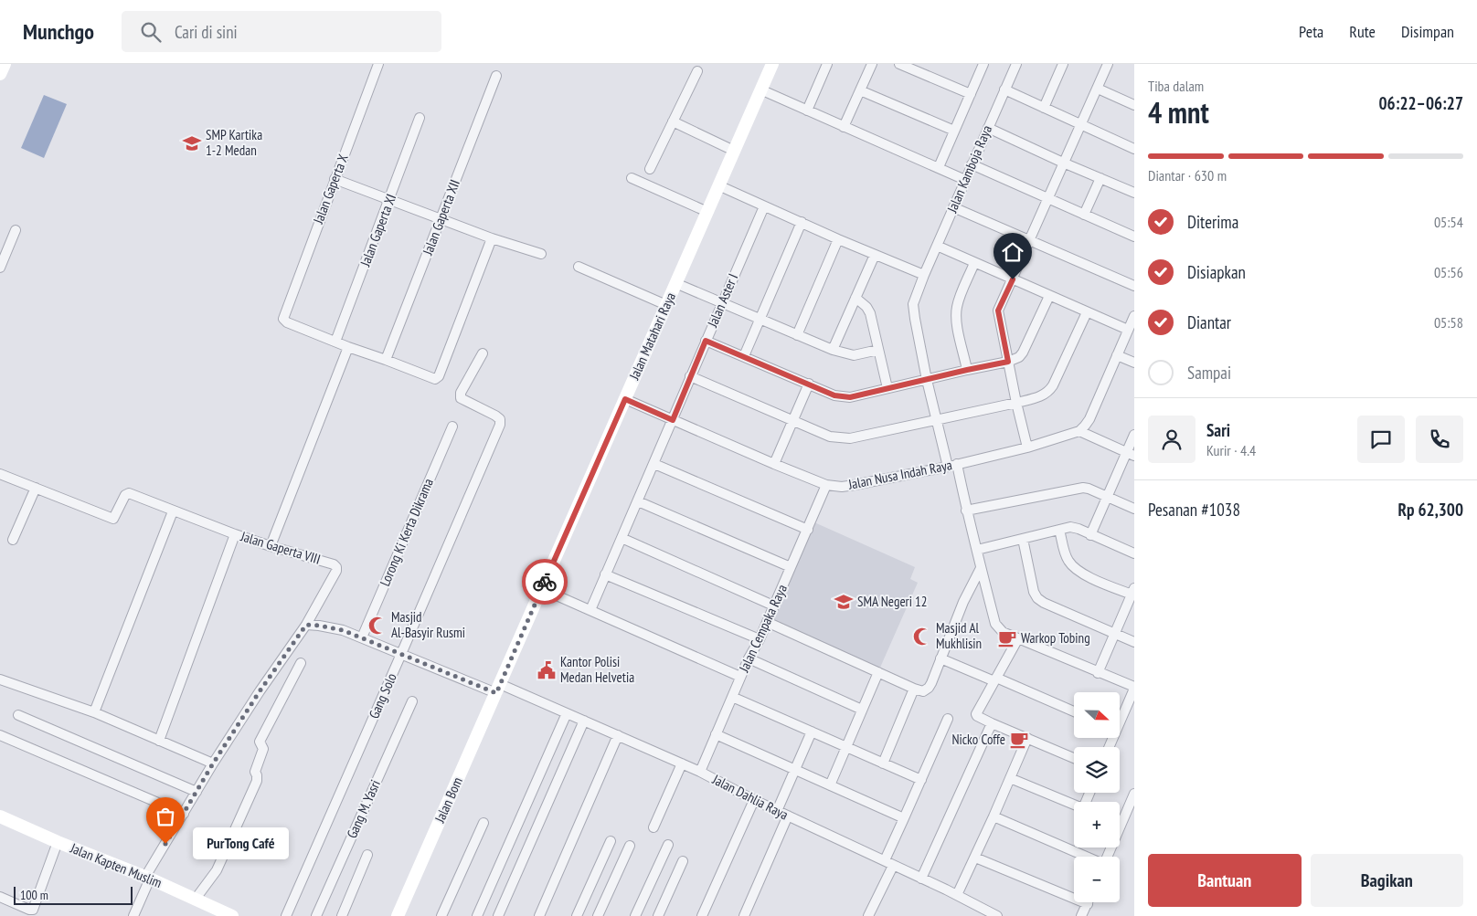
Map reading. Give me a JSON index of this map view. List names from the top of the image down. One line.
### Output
{"streets":{"street":["Jalan Kamboja Raya","Jalan Gaperta X","Jalan Gaperta XII","Jalan Gaperta XI","Jalan Aster I","Jalan Matahari Raya","Jalan Nusa Indah Raya","Lorong Ki Kerta Dikrama","Jalan Gaperta VIII","Jalan Cempaka Raya","Gang Solo","Jalan Dahlia Raya","Jalan Bom","Gang M. Yasri","Jalan Kapten Muslim"]},"crossings":[["Jalan Kamboja Raya","Jalan Nusa Indah Raya"],["Jalan Gaperta X","Jalan Gaperta XI"],["Jalan Aster I","Jalan Nusa Indah Raya"],["Jalan Matahari Raya","Jalan Nusa Indah Raya"],["Jalan Matahari Raya","Jalan Dahlia Raya"],["Jalan Matahari Raya","Jalan Bom"],["Jalan Nusa Indah Raya","Jalan Cempaka Raya"],["Lorong Ki Kerta Dikrama","Jalan Dahlia Raya"],["Jalan Gaperta VIII","Jalan Dahlia Raya"],["Jalan Gaperta VIII","Jalan Kapten Muslim"],["Jalan Cempaka Raya","Jalan Dahlia Raya"],["Gang Solo","Jalan Dahlia Raya"],["Jalan Dahlia Raya","Jalan Bom"]],"places":{"school or university":["SMP Kartika 1-2 Medan","SMA Negeri 12"],"mosque":["Masjid Al-Basyir Rusmi","Masjid Al Mukhlisin"],"cafe":["Warkop Tobing","Nicko Coffe"],"public building":["Kantor Polisi Medan Helvetia"],"other":["PurTong Café"]},"scale_bar":"100 m","north":"right","page":{"header":"Munchgo","search":"Cari di sini","nav":["Peta","Rute","Disimpan"],"heading":["4 mnt","Tiba dalam","06:22–06:27"],"panel":["Sari","Kurir · 4.4","Pesanan #1038","Rp 62,300"],"bar":"Diantar · 630 m","list":[["Diterima","05:54"],["Disiapkan","05:56"],["Diantar","05:58"],"Sampai"],"map_buttons":["+","−"],"bubble":"PurTong Café","buttons":["Bantuan","Bagikan"],"scale":"100 m"}}
